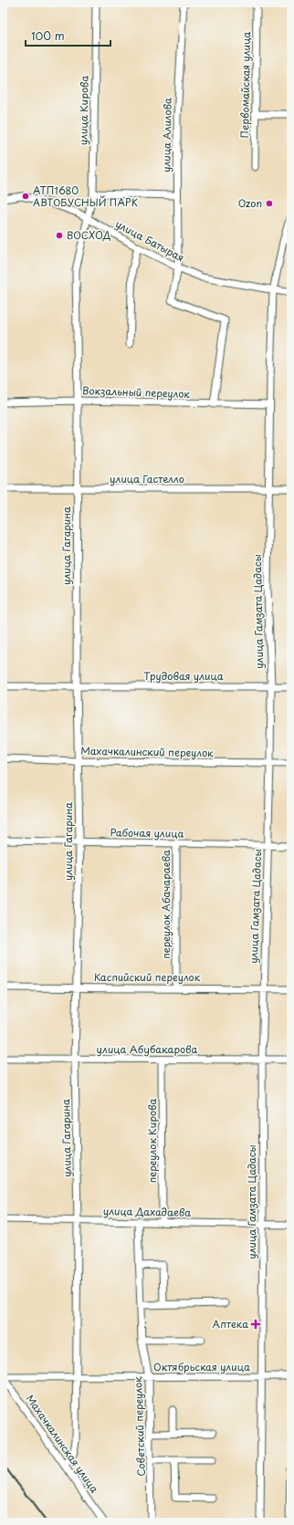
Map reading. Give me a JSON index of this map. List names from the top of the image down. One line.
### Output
{"streets":{"street":["Первомайская улица","улица Кирова","улица Алилова","улица Батырая","Вокзальный переулок","улица Гастелло","улица Гагарина","улица Гамзата Цадасы","Трудовая улица","Махачкалинский переулок","Рабочая улица","переулок Абачараева","Каспийский переулок","улица Абубакарова","переулок Кирова","улица Дахадаева","Октябрьская улица","Советский переулок","Махачкалинская улица"]},"crossings":[["улица Кирова","улица Батырая"],["улица Кирова","улица Гагарина"],["улица Алилова","улица Батырая"],["улица Алилова","Вокзальный переулок"],["улица Батырая","улица Гагарина"],["улица Батырая","улица Гамзата Цадасы"],["Вокзальный переулок","улица Гагарина"],["Вокзальный переулок","улица Гамзата Цадасы"],["улица Гастелло","улица Гагарина"],["улица Гастелло","улица Гамзата Цадасы"],["улица Гагарина","Трудовая улица"],["улица Гагарина","Махачкалинский переулок"],["улица Гагарина","Рабочая улица"],["улица Гагарина","Каспийский переулок"],["улица Гагарина","улица Абубакарова"],["улица Гагарина","улица Дахадаева"],["улица Гагарина","Октябрьская улица"],["улица Гагарина","Махачкалинская улица"],["улица Гамзата Цадасы","Трудовая улица"],["улица Гамзата Цадасы","Махачкалинский переулок"],["улица Гамзата Цадасы","Рабочая улица"],["улица Гамзата Цадасы","Каспийский переулок"],["улица Гамзата Цадасы","улица Абубакарова"],["улица Гамзата Цадасы","улица Дахадаева"],["улица Гамзата Цадасы","Октябрьская улица"],["Рабочая улица","переулок Абачараева"],["переулок Абачараева","Каспийский переулок"],["улица Абубакарова","переулок Кирова"],["переулок Кирова","улица Дахадаева"],["улица Дахадаева","Советский переулок"],["Октябрьская улица","Советский переулок"],["Октябрьская улица","Махачкалинская улица"]],"places":{"other":["АТП1680 АВТОБУСНЫЙ ПАРК","Ozon","ВОСХОД"],"health":["Аптека"]},"scale_bar":"100 m"}
